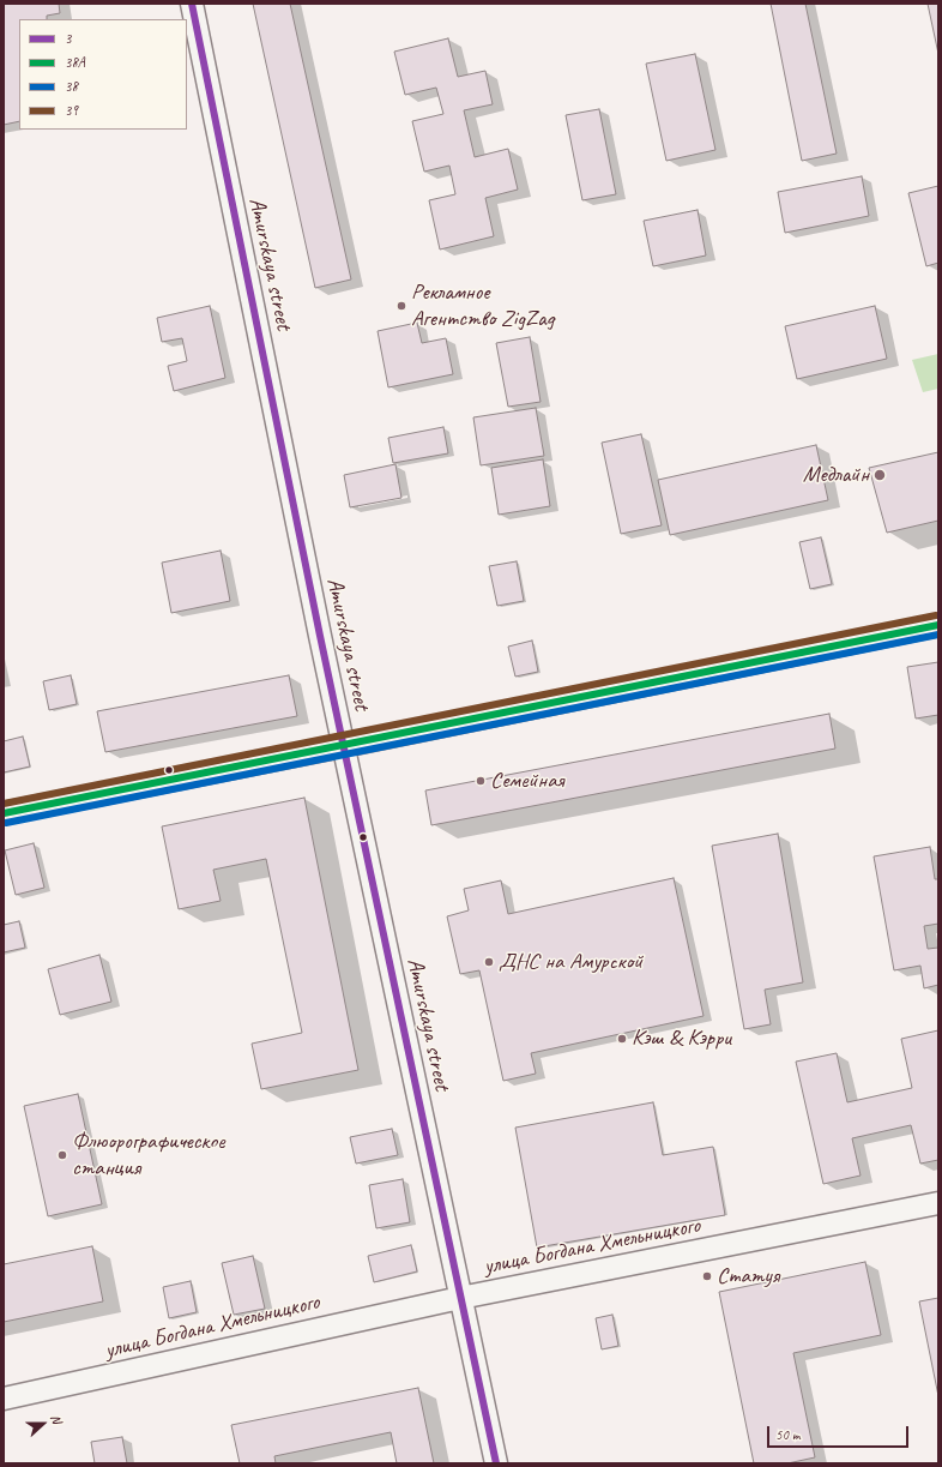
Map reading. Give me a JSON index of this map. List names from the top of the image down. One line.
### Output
{"streets":{"street":["Amurskaya street","улица Богдана Хмельницкого"]},"crossings":[["Amurskaya street","улица Богдана Хмельницкого"]],"places":["Рекламное Агентство ZigZag","Медлайн","Семейная","ДНС на Амурской","Кэш & Кэрри","Флюорографическое станция","Статуя"],"lines":["transit line 3","transit line 39","transit line 38А","transit line 38"],"legend":["3","38А","38","39"],"scale_bar":"50 m","north":"right"}
